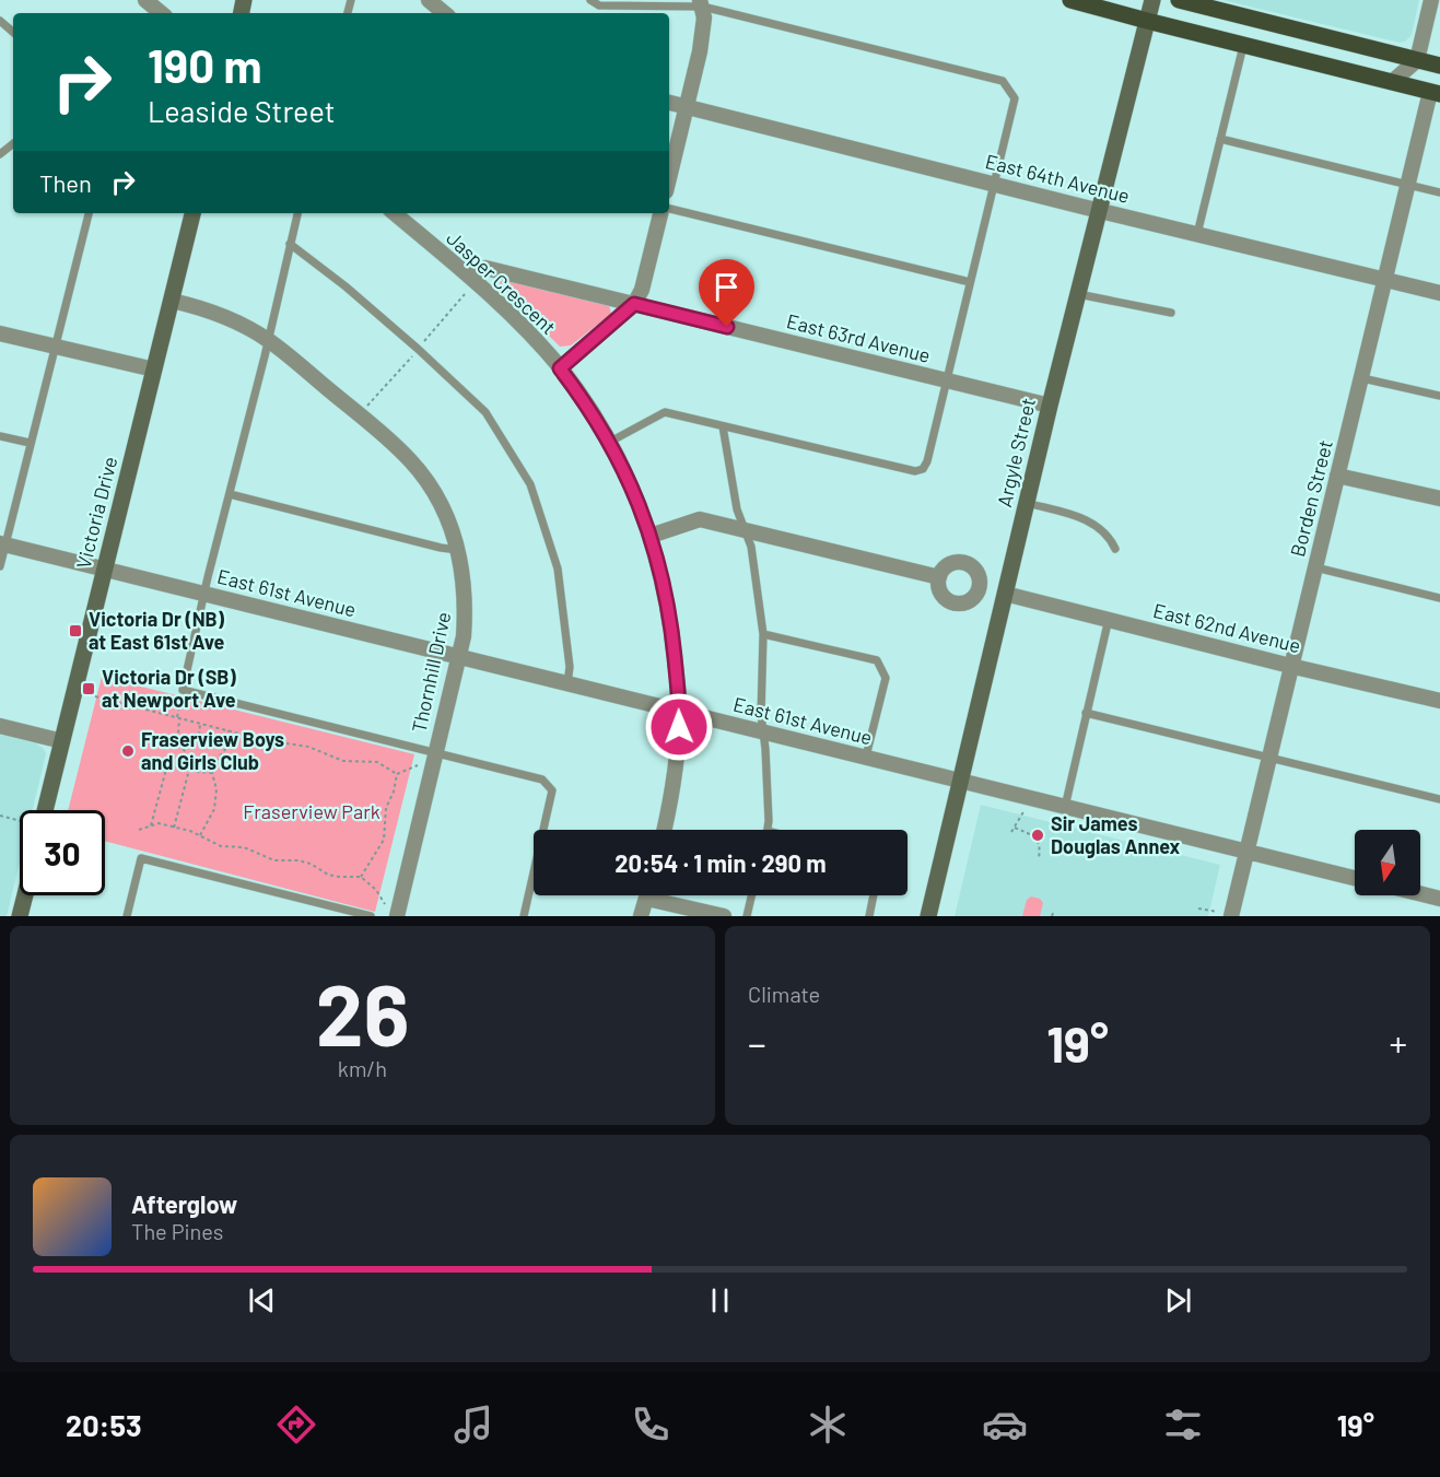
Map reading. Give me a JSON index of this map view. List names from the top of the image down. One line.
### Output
{"streets":{"street":["East 64th Avenue","Jasper Crescent","East 63rd Avenue","Argyle Street","Borden Street","Victoria Drive","East 61st Avenue","East 62nd Avenue","Thornhill Drive"]},"crossings":[["East 64th Avenue","Argyle Street"],["East 64th Avenue","Borden Street"],["Jasper Crescent","East 63rd Avenue"],["Jasper Crescent","East 61st Avenue"],["East 63rd Avenue","Argyle Street"],["Argyle Street","East 61st Avenue"],["Argyle Street","East 62nd Avenue"],["Borden Street","East 61st Avenue"],["Borden Street","East 62nd Avenue"],["Victoria Drive","East 61st Avenue"],["Victoria Drive","Thornhill Drive"],["East 61st Avenue","Thornhill Drive"]],"parks":["Fraserview Park"],"places":{"transit":["Victoria Dr (NB) at East 61st Ave","Victoria Dr (SB) at Newport Ave"],"other":["Fraserview Boys and Girls Club","Sir James Douglas Annex"]},"north":"bottom","page":{"turn":["190 m","Leaside Street"],"then":"Then","limit":"30","trip":"20:54 · 1 min · 290 m","tile":[["26","km/h"],"Climate"],"heat":["−","19°","+"],"song":["Afterglow","The Pines"],"tabs":["20:53","19°"]}}
